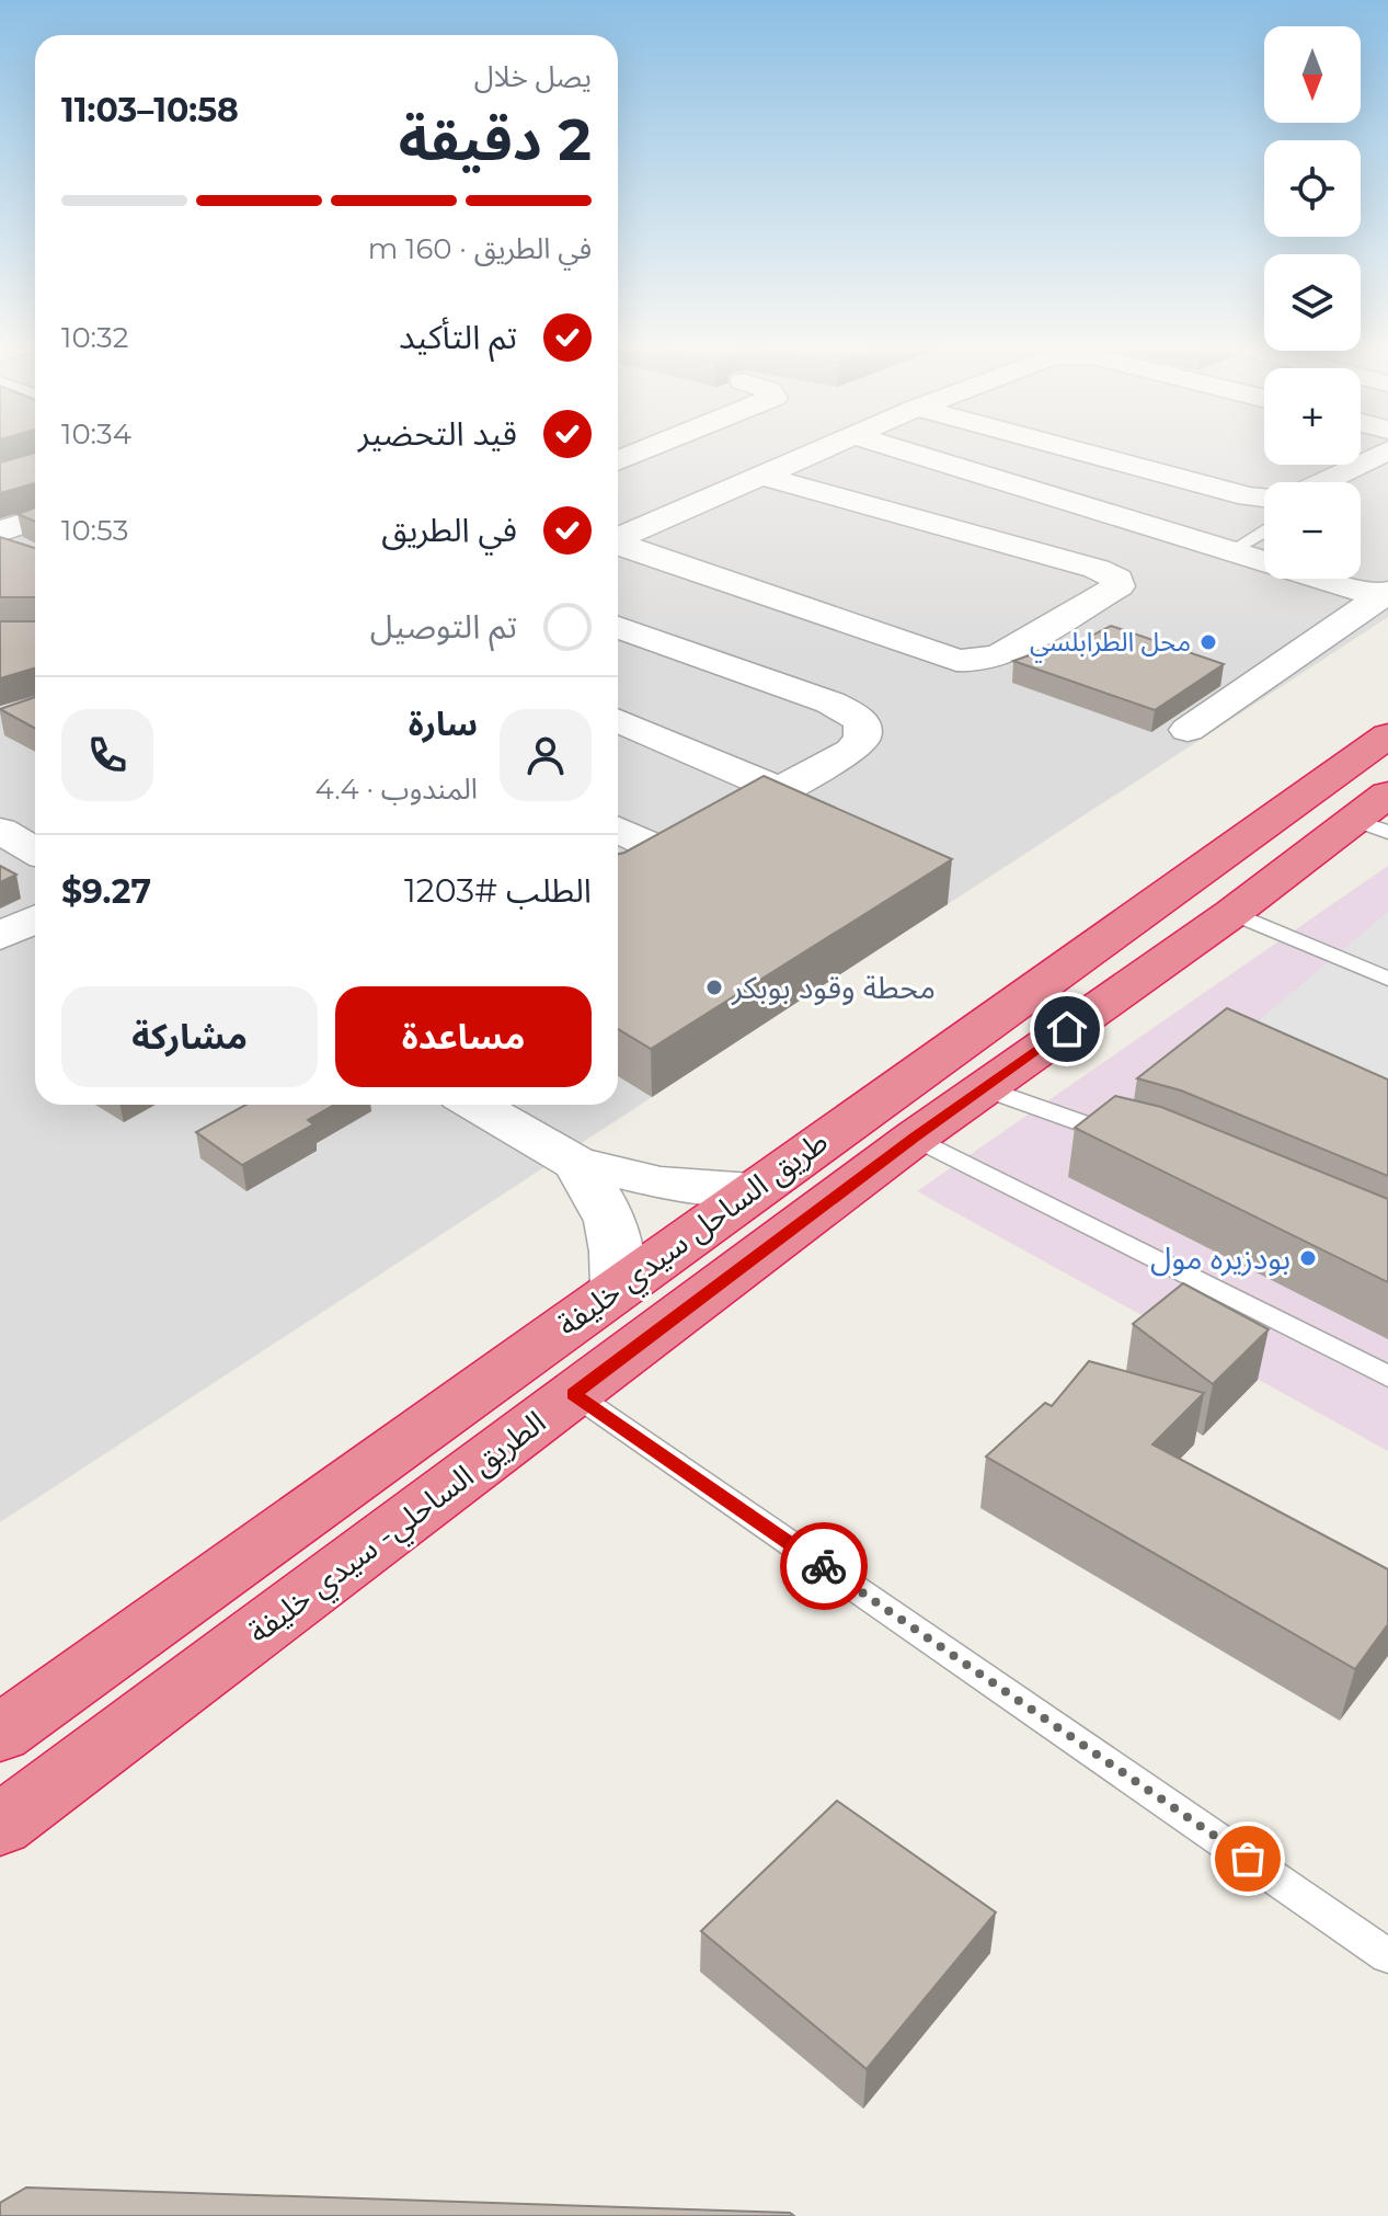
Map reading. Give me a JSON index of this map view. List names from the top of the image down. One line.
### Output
{"streets":{"highway":["طريق الساحل سيدي خليفة","الطريق الساحلي- سيدي خليفة"]},"places":["محل الطرابلسي","محطة وقود بوبكر","بودزيره مول"],"north":"bottom","page":{"map_buttons":["+","−"],"heading":["2 دقيقة","يصل خلال","10:58–11:03"],"panel":["سارة","المندوب · 4.4","الطلب #1203","$9.27"],"bar":"في الطريق · 160 m","list":[["تم التأكيد","10:32"],["قيد التحضير","10:34"],["في الطريق","10:53"],"تم التوصيل"],"buttons":["مساعدة","مشاركة"]}}
